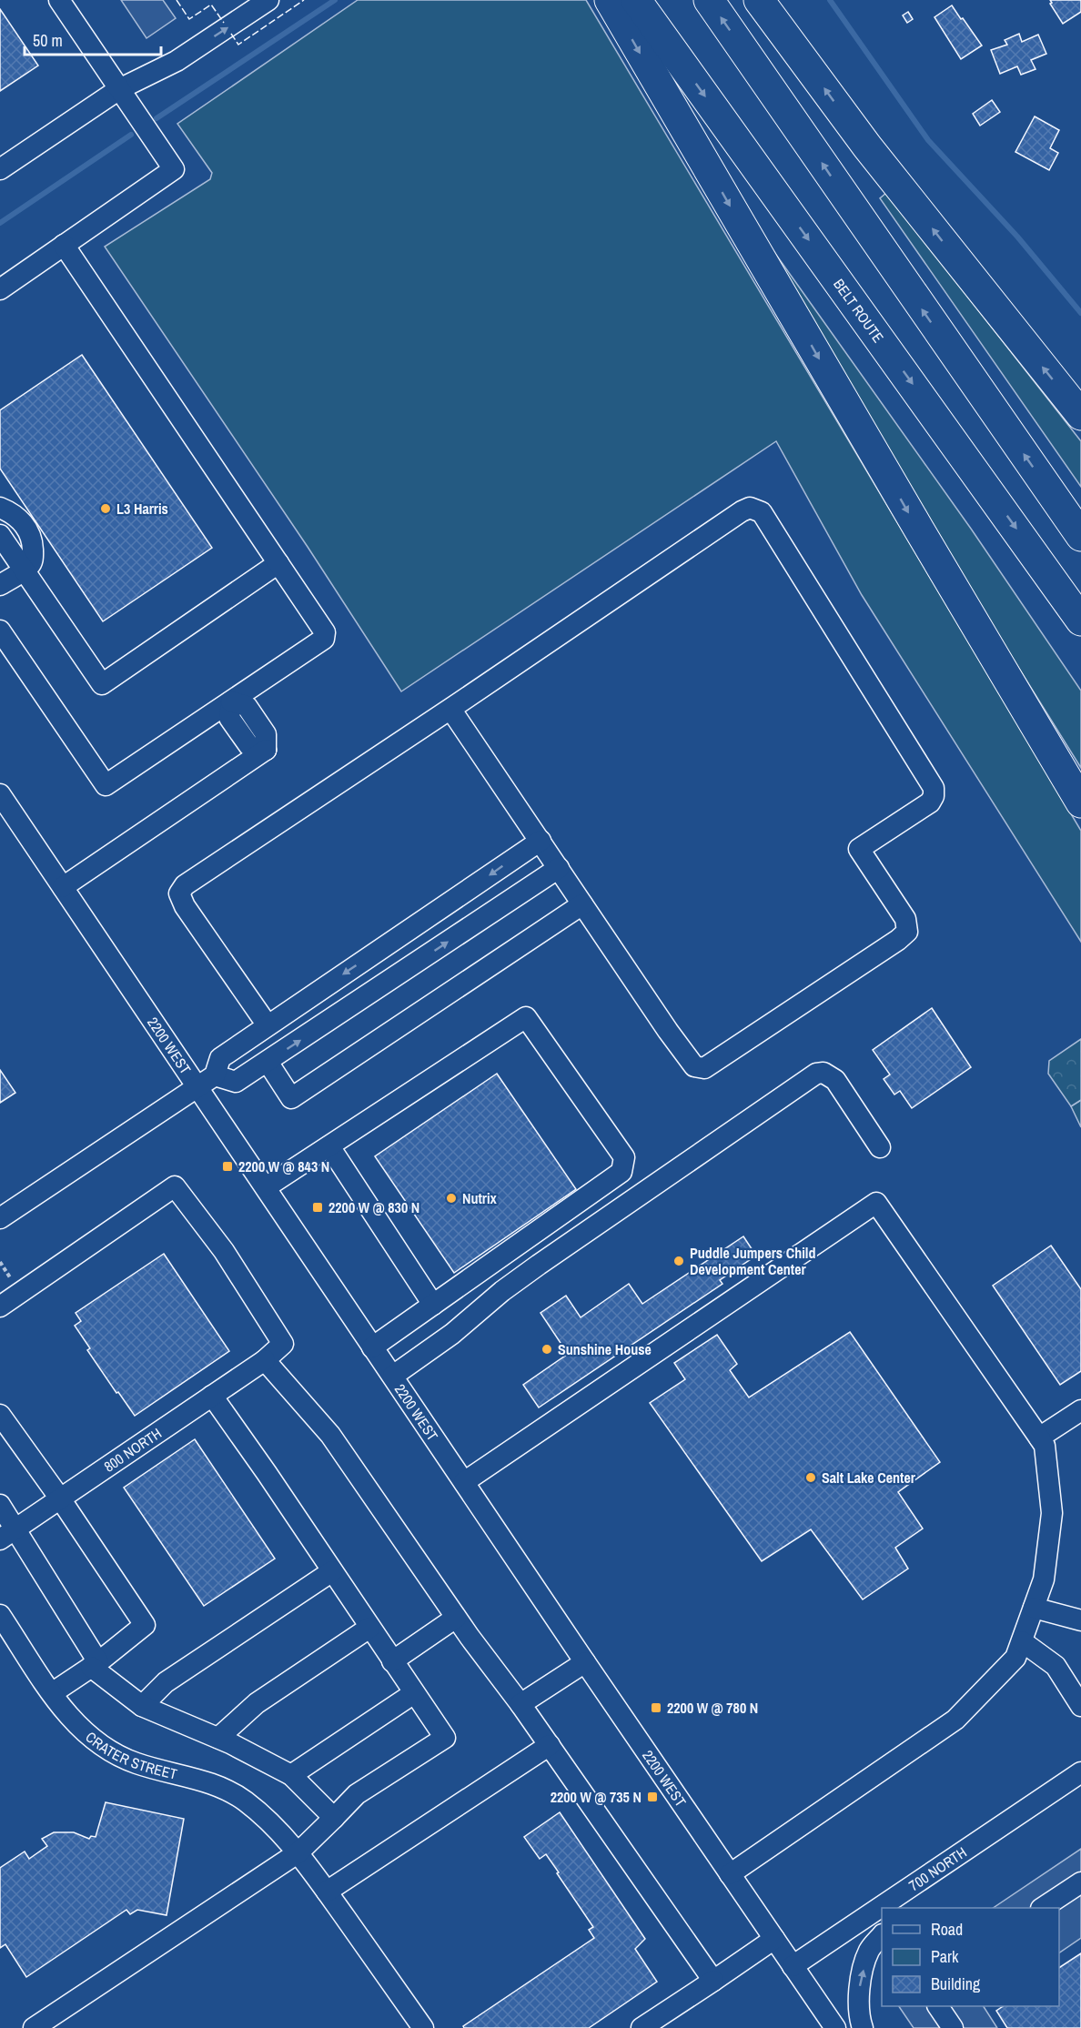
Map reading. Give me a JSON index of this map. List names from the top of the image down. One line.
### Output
{"streets":{"highway":["BELT ROUTE"],"street":["2200 WEST","800 NORTH","CRATER STREET","700 NORTH"]},"crossings":[["2200 WEST","700 NORTH"]],"places":{"other":["L3 Harris","Nutrix","Puddle Jumpers Child Development Center","Sunshine House","Salt Lake Center"],"transit":["2200 W @ 843 N","2200 W @ 830 N","2200 W @ 780 N","2200 W @ 735 N"]},"legend":["Road","Park","Building"],"scale_bar":"50 m"}
